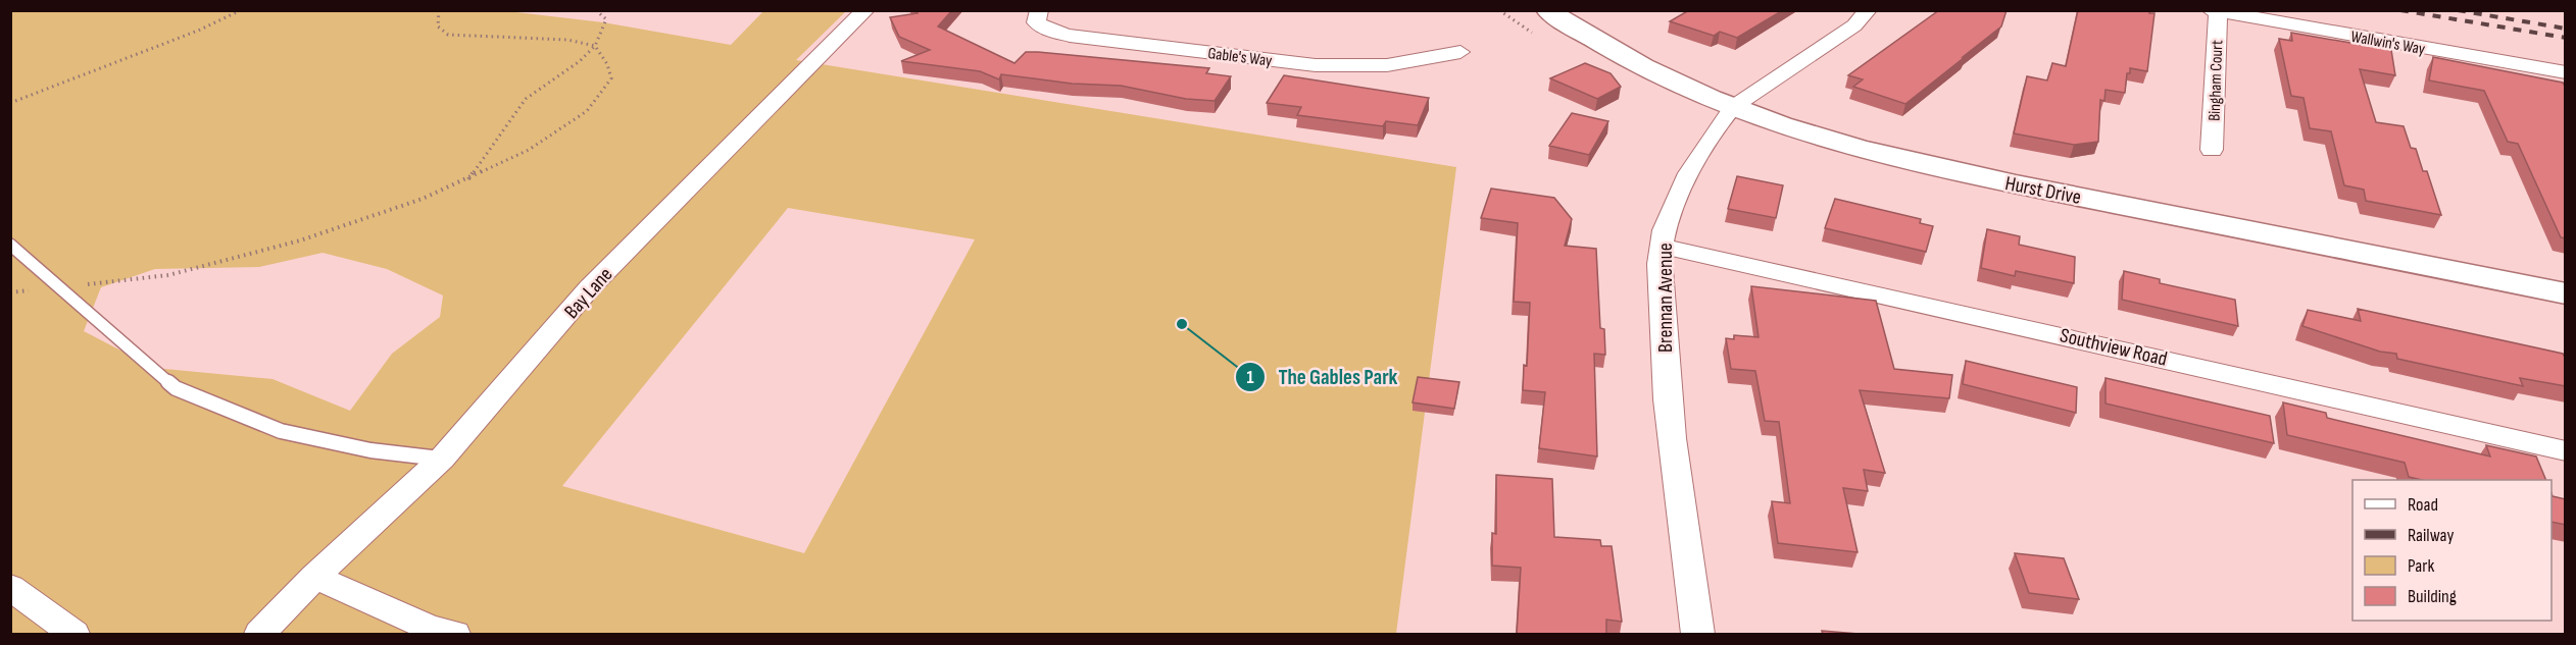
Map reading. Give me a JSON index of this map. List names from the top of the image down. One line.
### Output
{"streets":{"street":["Wallwin's Way","Gable's Way","Bingham Court","Hurst Drive","Bay Lane","Brennan Avenue","Southview Road"]},"crossings":[["Wallwin's Way","Bingham Court"],["Hurst Drive","Brennan Avenue"],["Brennan Avenue","Southview Road"]],"places":["The Gables Park"],"legend":["Road","Railway","Park","Building"]}
